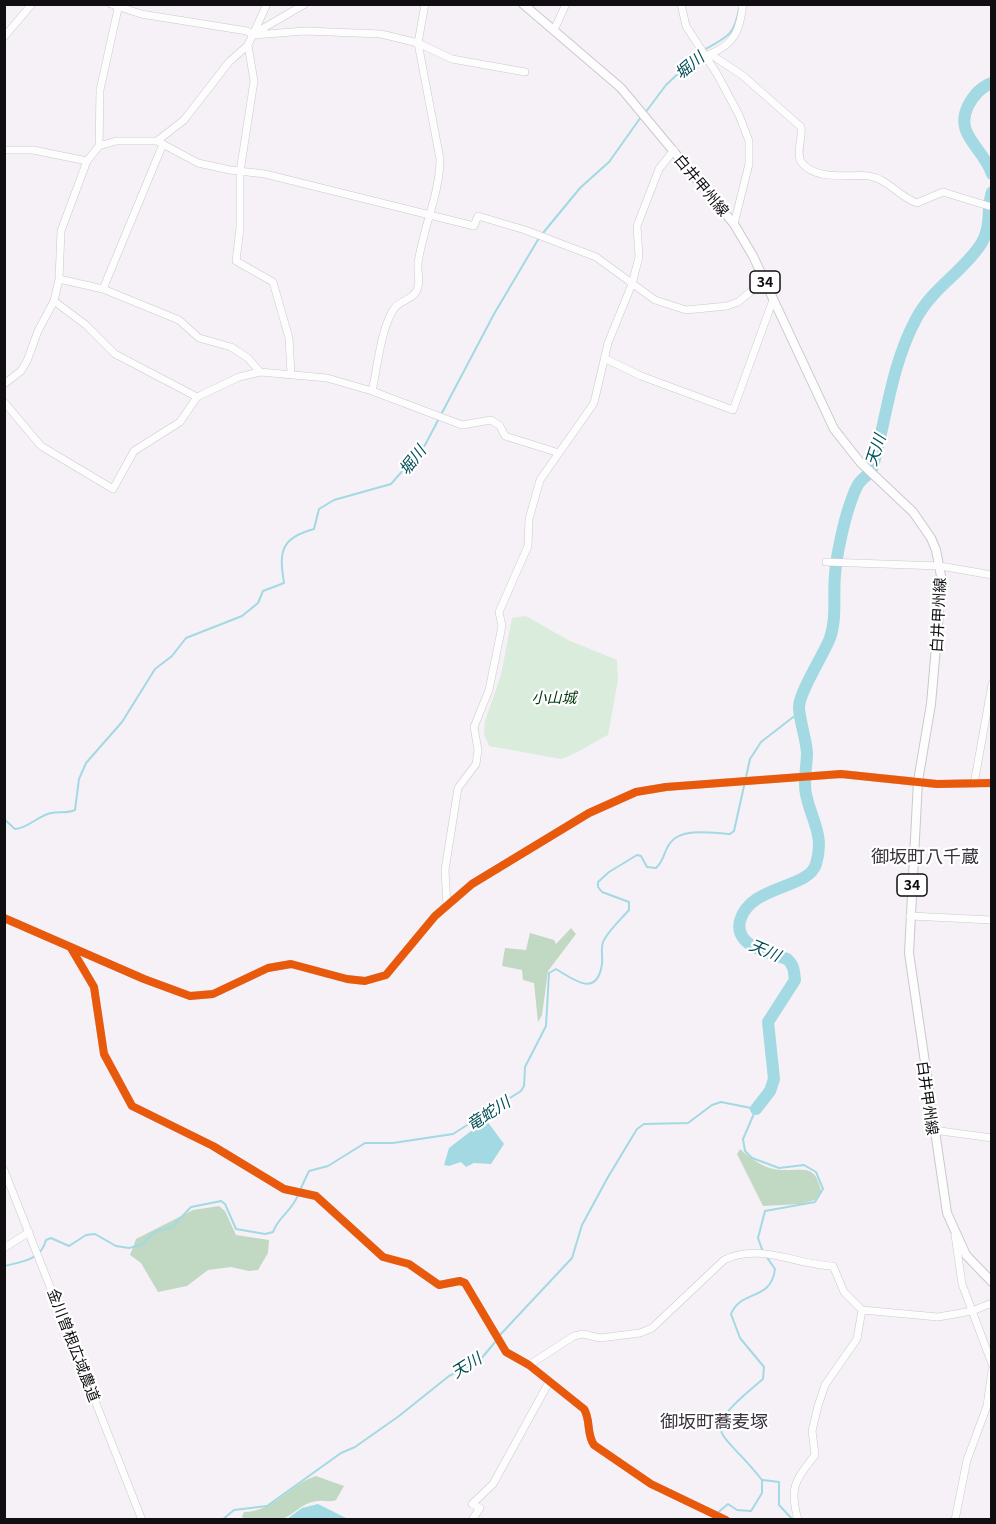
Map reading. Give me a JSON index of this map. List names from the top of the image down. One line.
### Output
{"streets":{"main road":["白井甲州線","34"],"street":["金川曽根広域農道"]},"districts":["御坂町八千蔵","御坂町蕎麦塚"],"water":["堀川","天川","竜蛇川"],"parks":["小山城"]}
